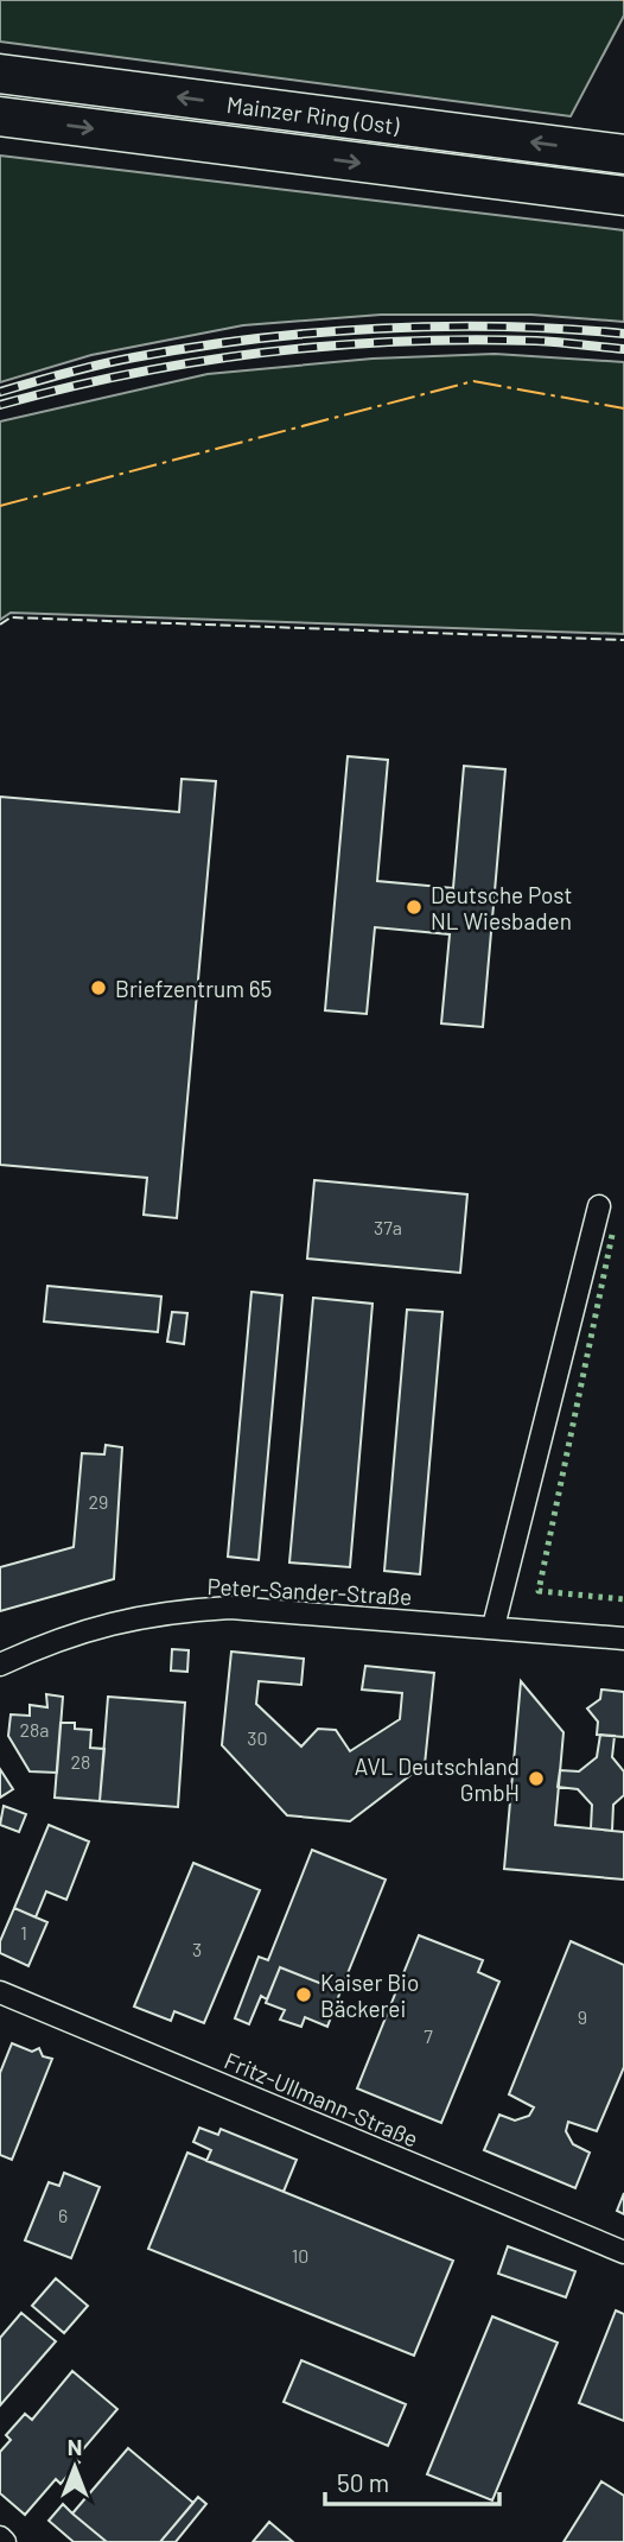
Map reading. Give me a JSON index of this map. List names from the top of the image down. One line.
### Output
{"streets":{"highway":["Mainzer Ring (Ost)"],"street":["Peter-Sander-Straße","Fritz-Ullmann-Straße"]},"places":["Deutsche Post NL Wiesbaden","Briefzentrum 65","AVL Deutschland GmbH","Kaiser Bio Bäckerei"],"house_numbers":["37a","29","28a","30","28","1","3","9","7","6","10"],"scale_bar":"50 m","north":"top"}
